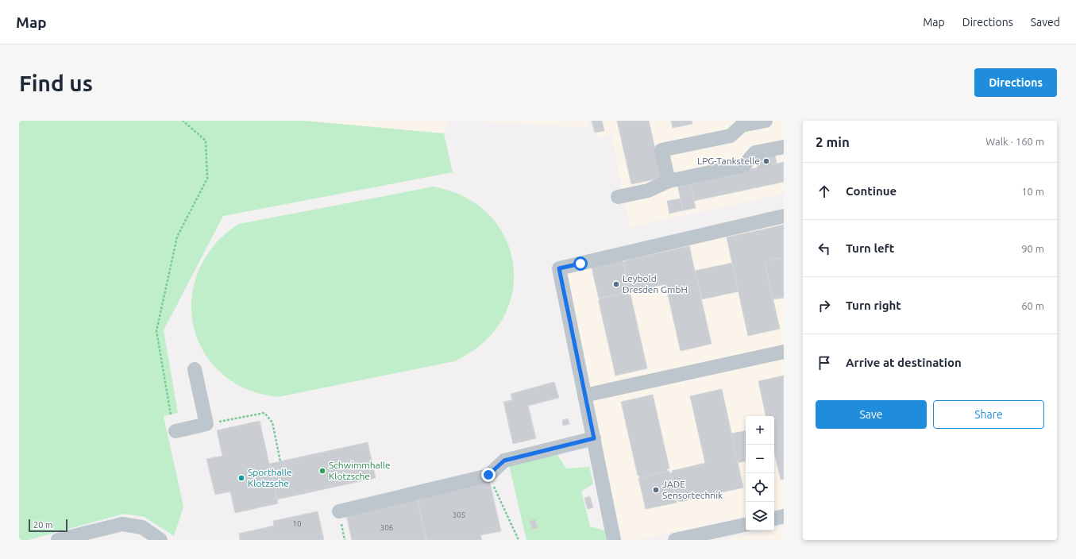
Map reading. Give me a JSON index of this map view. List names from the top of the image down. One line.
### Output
{"places":["LPG-Tankstelle","Leybold Dresden GmbH","Schwimmhalle Klotzsche","Sporthalle Klotzsche","JADE Sensortechnik"],"house_numbers":["305","10","306"],"scale_bar":"20 m","page":{"header":"Map","nav":["Map","Directions","Saved"],"buttons":["Directions",["Save","Share"]],"title":"Find us","heading":["2 min","Walk · 160 m"],"list":[["Continue","10 m"],["Turn left","90 m"],["Turn right","60 m"],"Arrive at destination"],"map_buttons":["+","−"],"scale":"20 m"}}
